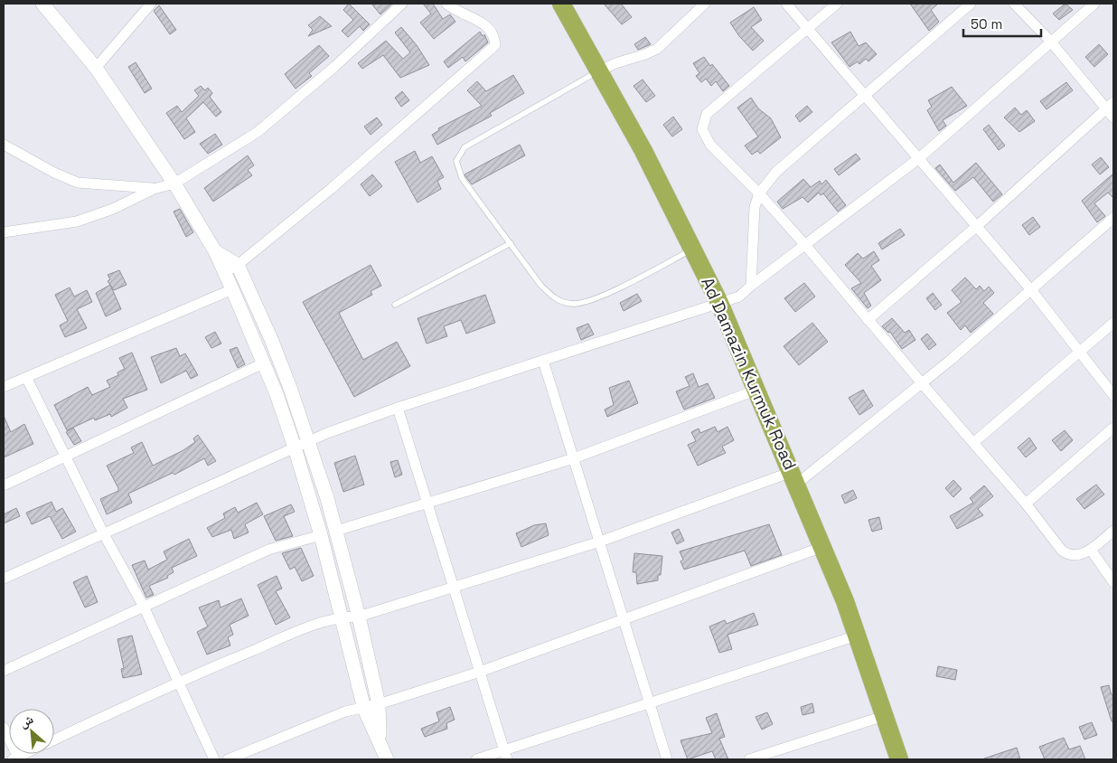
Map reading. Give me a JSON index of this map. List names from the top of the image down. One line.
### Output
{"streets":{"highway":["Ad Damazin Kurmuk Road"]},"scale_bar":"50 m","north":"top left"}
